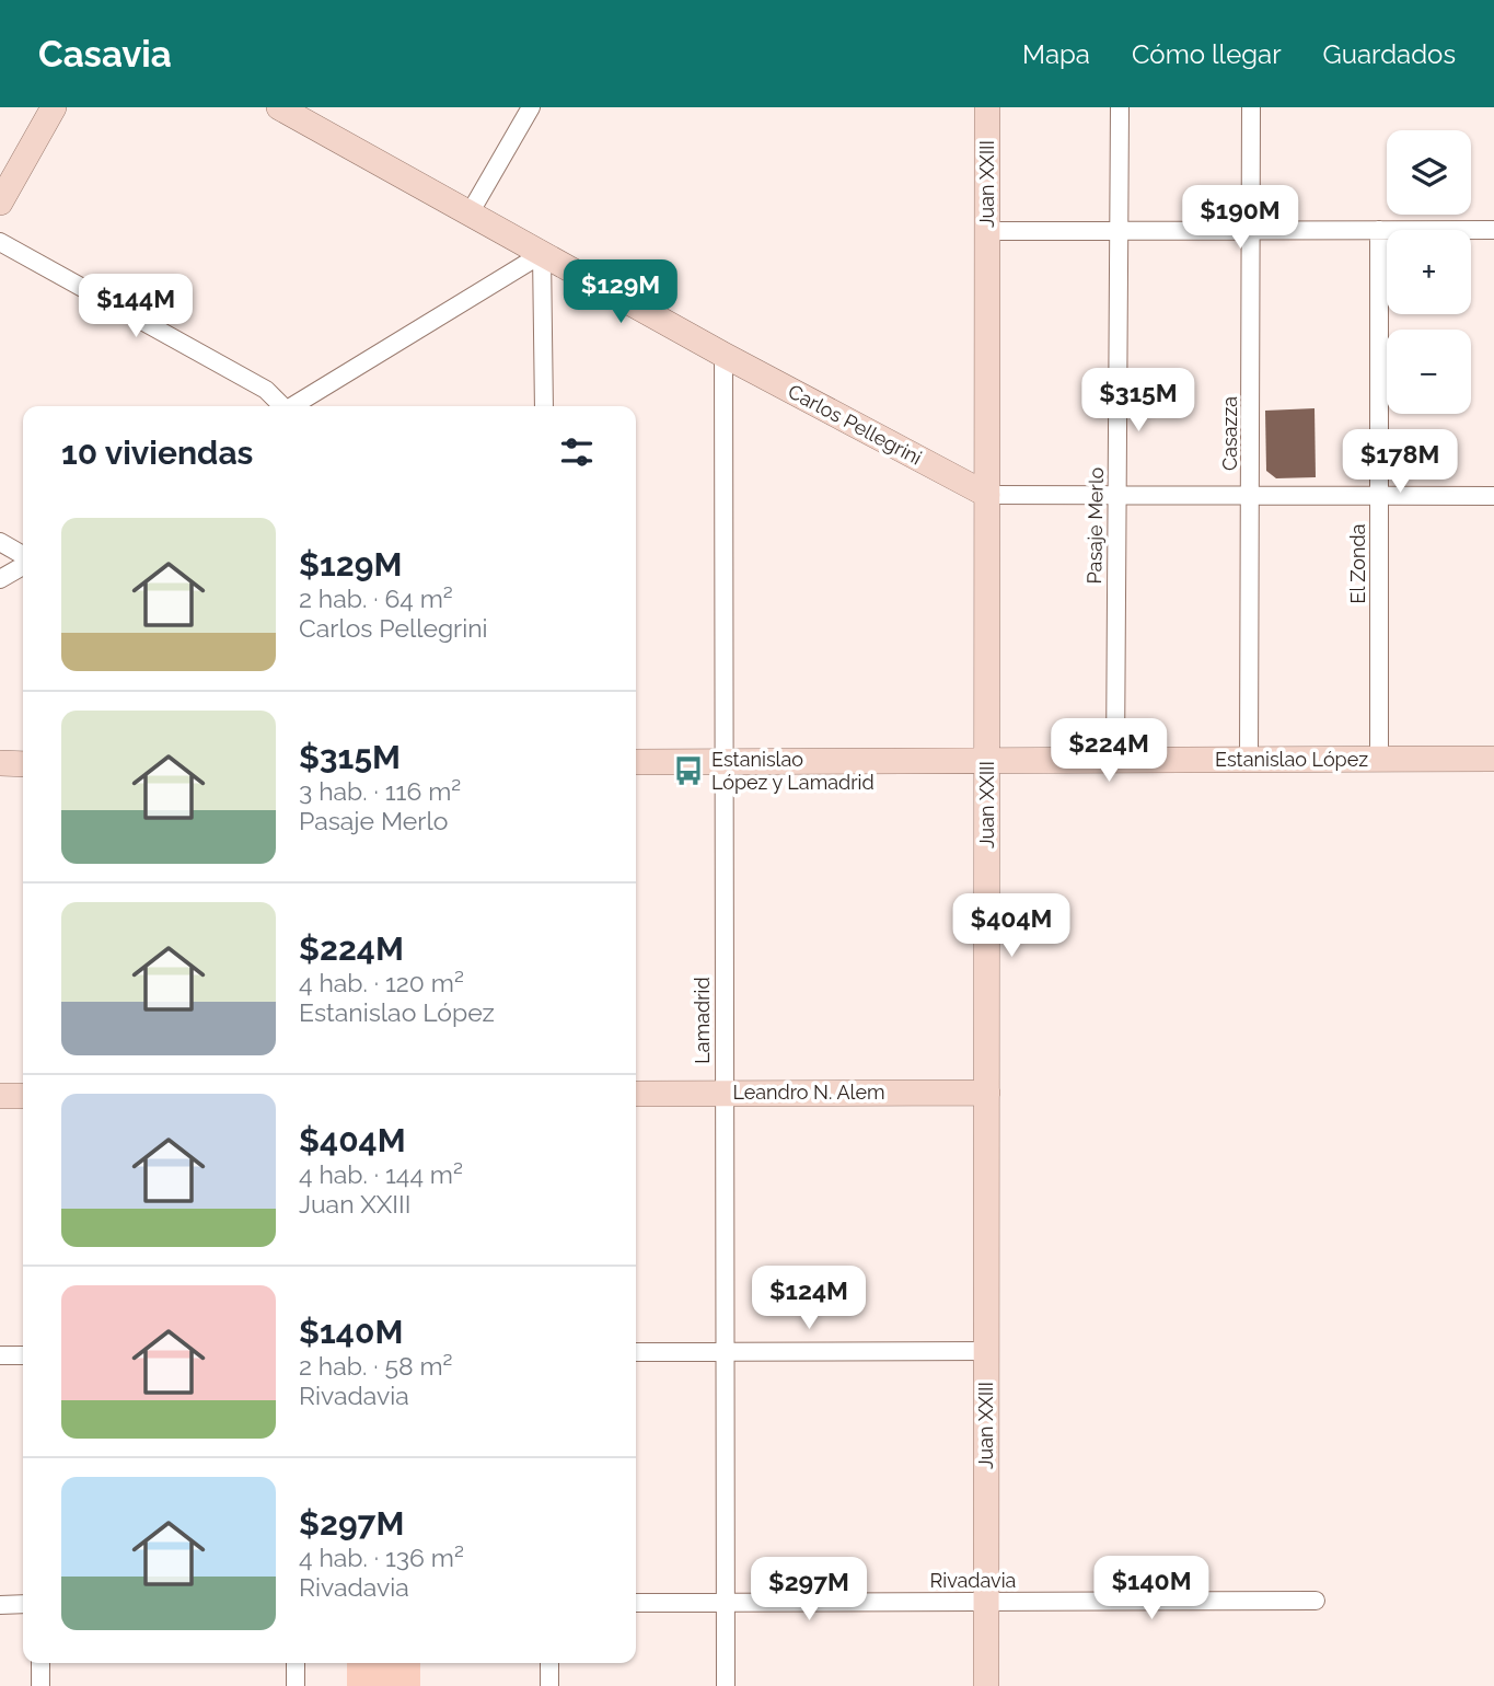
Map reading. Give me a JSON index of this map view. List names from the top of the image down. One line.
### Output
{"streets":{"main road":["Juan XXIII","Carlos Pellegrini","Estanislao López","Leandro N. Alem"],"street":["Casazza","Pasaje Merlo","El Zonda","Lamadrid","Rivadavia"]},"crossings":[["Juan XXIII","Carlos Pellegrini"],["Juan XXIII","Estanislao López"],["Juan XXIII","Leandro N. Alem"],["Juan XXIII","Rivadavia"],["Carlos Pellegrini","Casazza"],["Carlos Pellegrini","Pasaje Merlo"],["Carlos Pellegrini","El Zonda"],["Carlos Pellegrini","Lamadrid"],["Casazza","Estanislao López"],["Pasaje Merlo","Estanislao López"],["El Zonda","Estanislao López"],["Estanislao López","Lamadrid"],["Lamadrid","Leandro N. Alem"],["Lamadrid","Rivadavia"]],"places":{"bus stop":["Estanislao López y Lamadrid"]},"page":{"header":"Casavia","nav":["Mapa","Cómo llegar","Guardados"],"map_buttons":["+","−"],"price":["$190M","$129M","$144M","$315M","$178M","$224M","$404M","$124M","$140M","$297M"],"heading":"10 viviendas","list":[{"name":"$129M","note":"2 hab. · 64 m² · Carlos Pellegrini"},{"name":"$315M","note":"3 hab. · 116 m² · Pasaje Merlo"},{"name":"$224M","note":"4 hab. · 120 m² · Estanislao López"},{"name":"$404M","note":"4 hab. · 144 m² · Juan XXIII"},{"name":"$140M","note":"2 hab. · 58 m² · Rivadavia"},{"name":"$297M","note":"4 hab. · 136 m² · Rivadavia"}]}}
